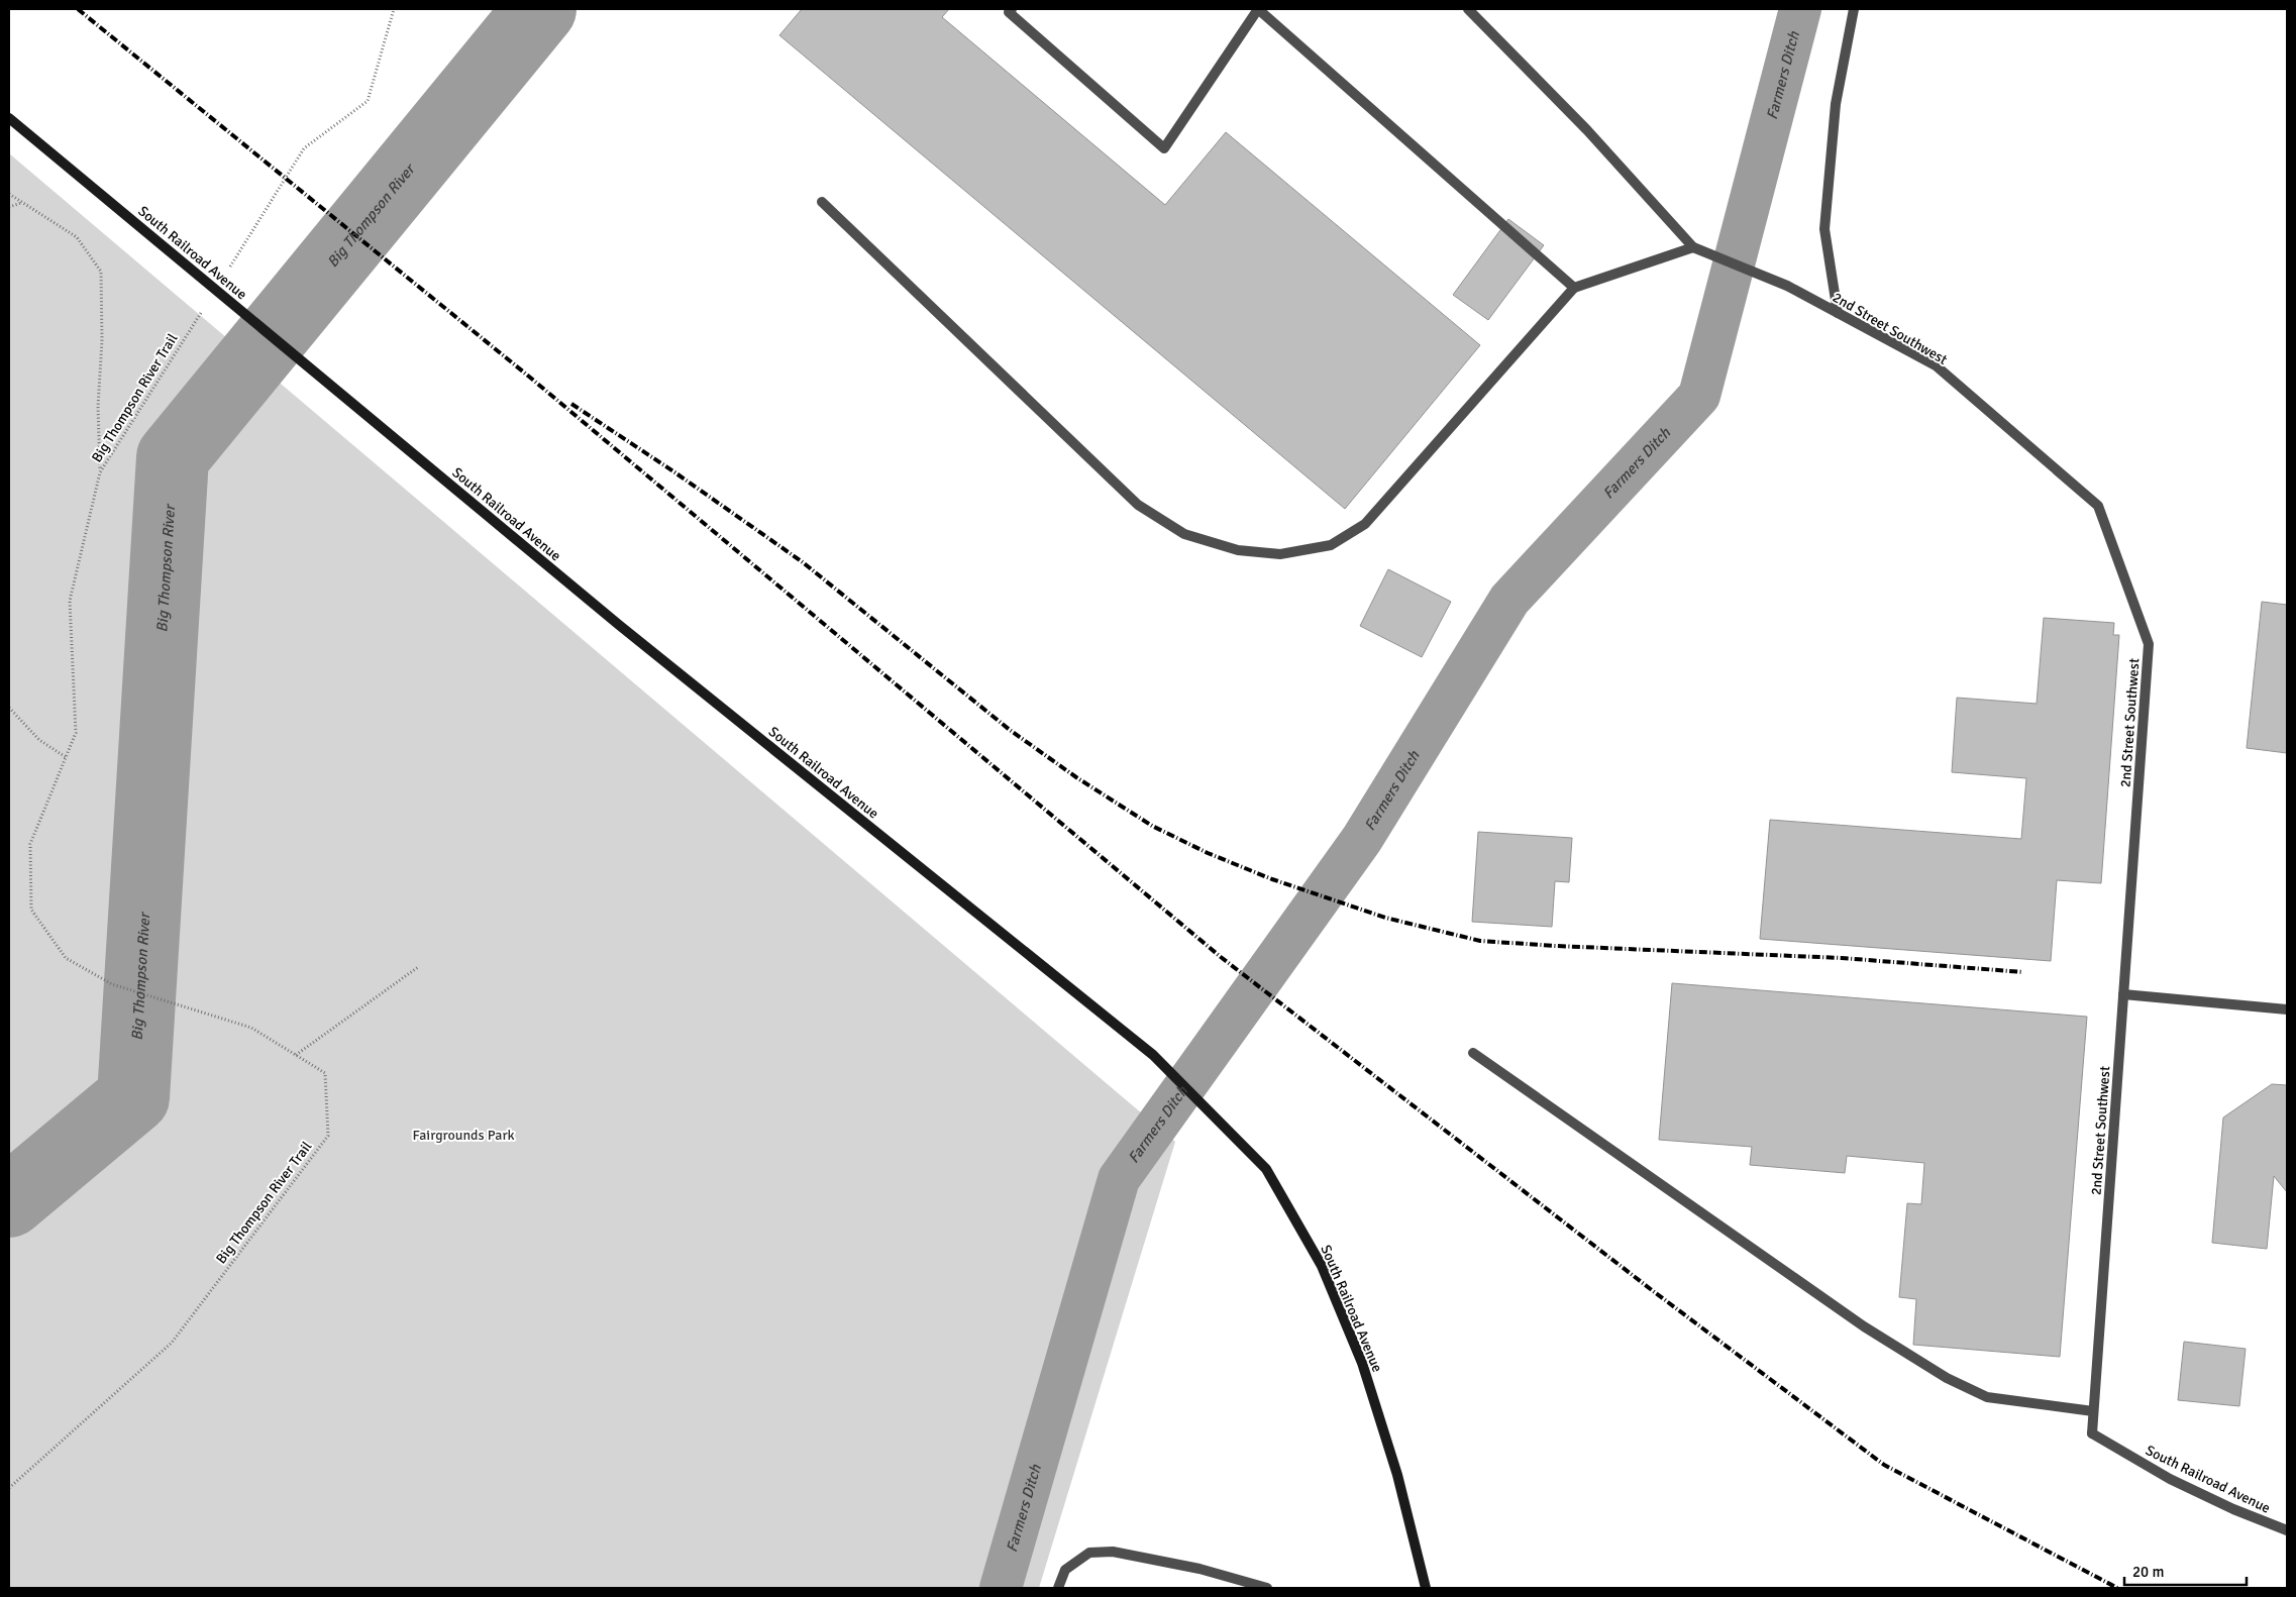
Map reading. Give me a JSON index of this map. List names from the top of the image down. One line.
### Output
{"streets":{"street":["South Railroad Avenue","2nd Street Southwest"],"path":["Big Thompson River Trail"]},"crossings":[["South Railroad Avenue","2nd Street Southwest"]],"water":["Farmers Ditch","Big Thompson River"],"parks":["Fairgrounds Park"],"scale_bar":"20 m"}
